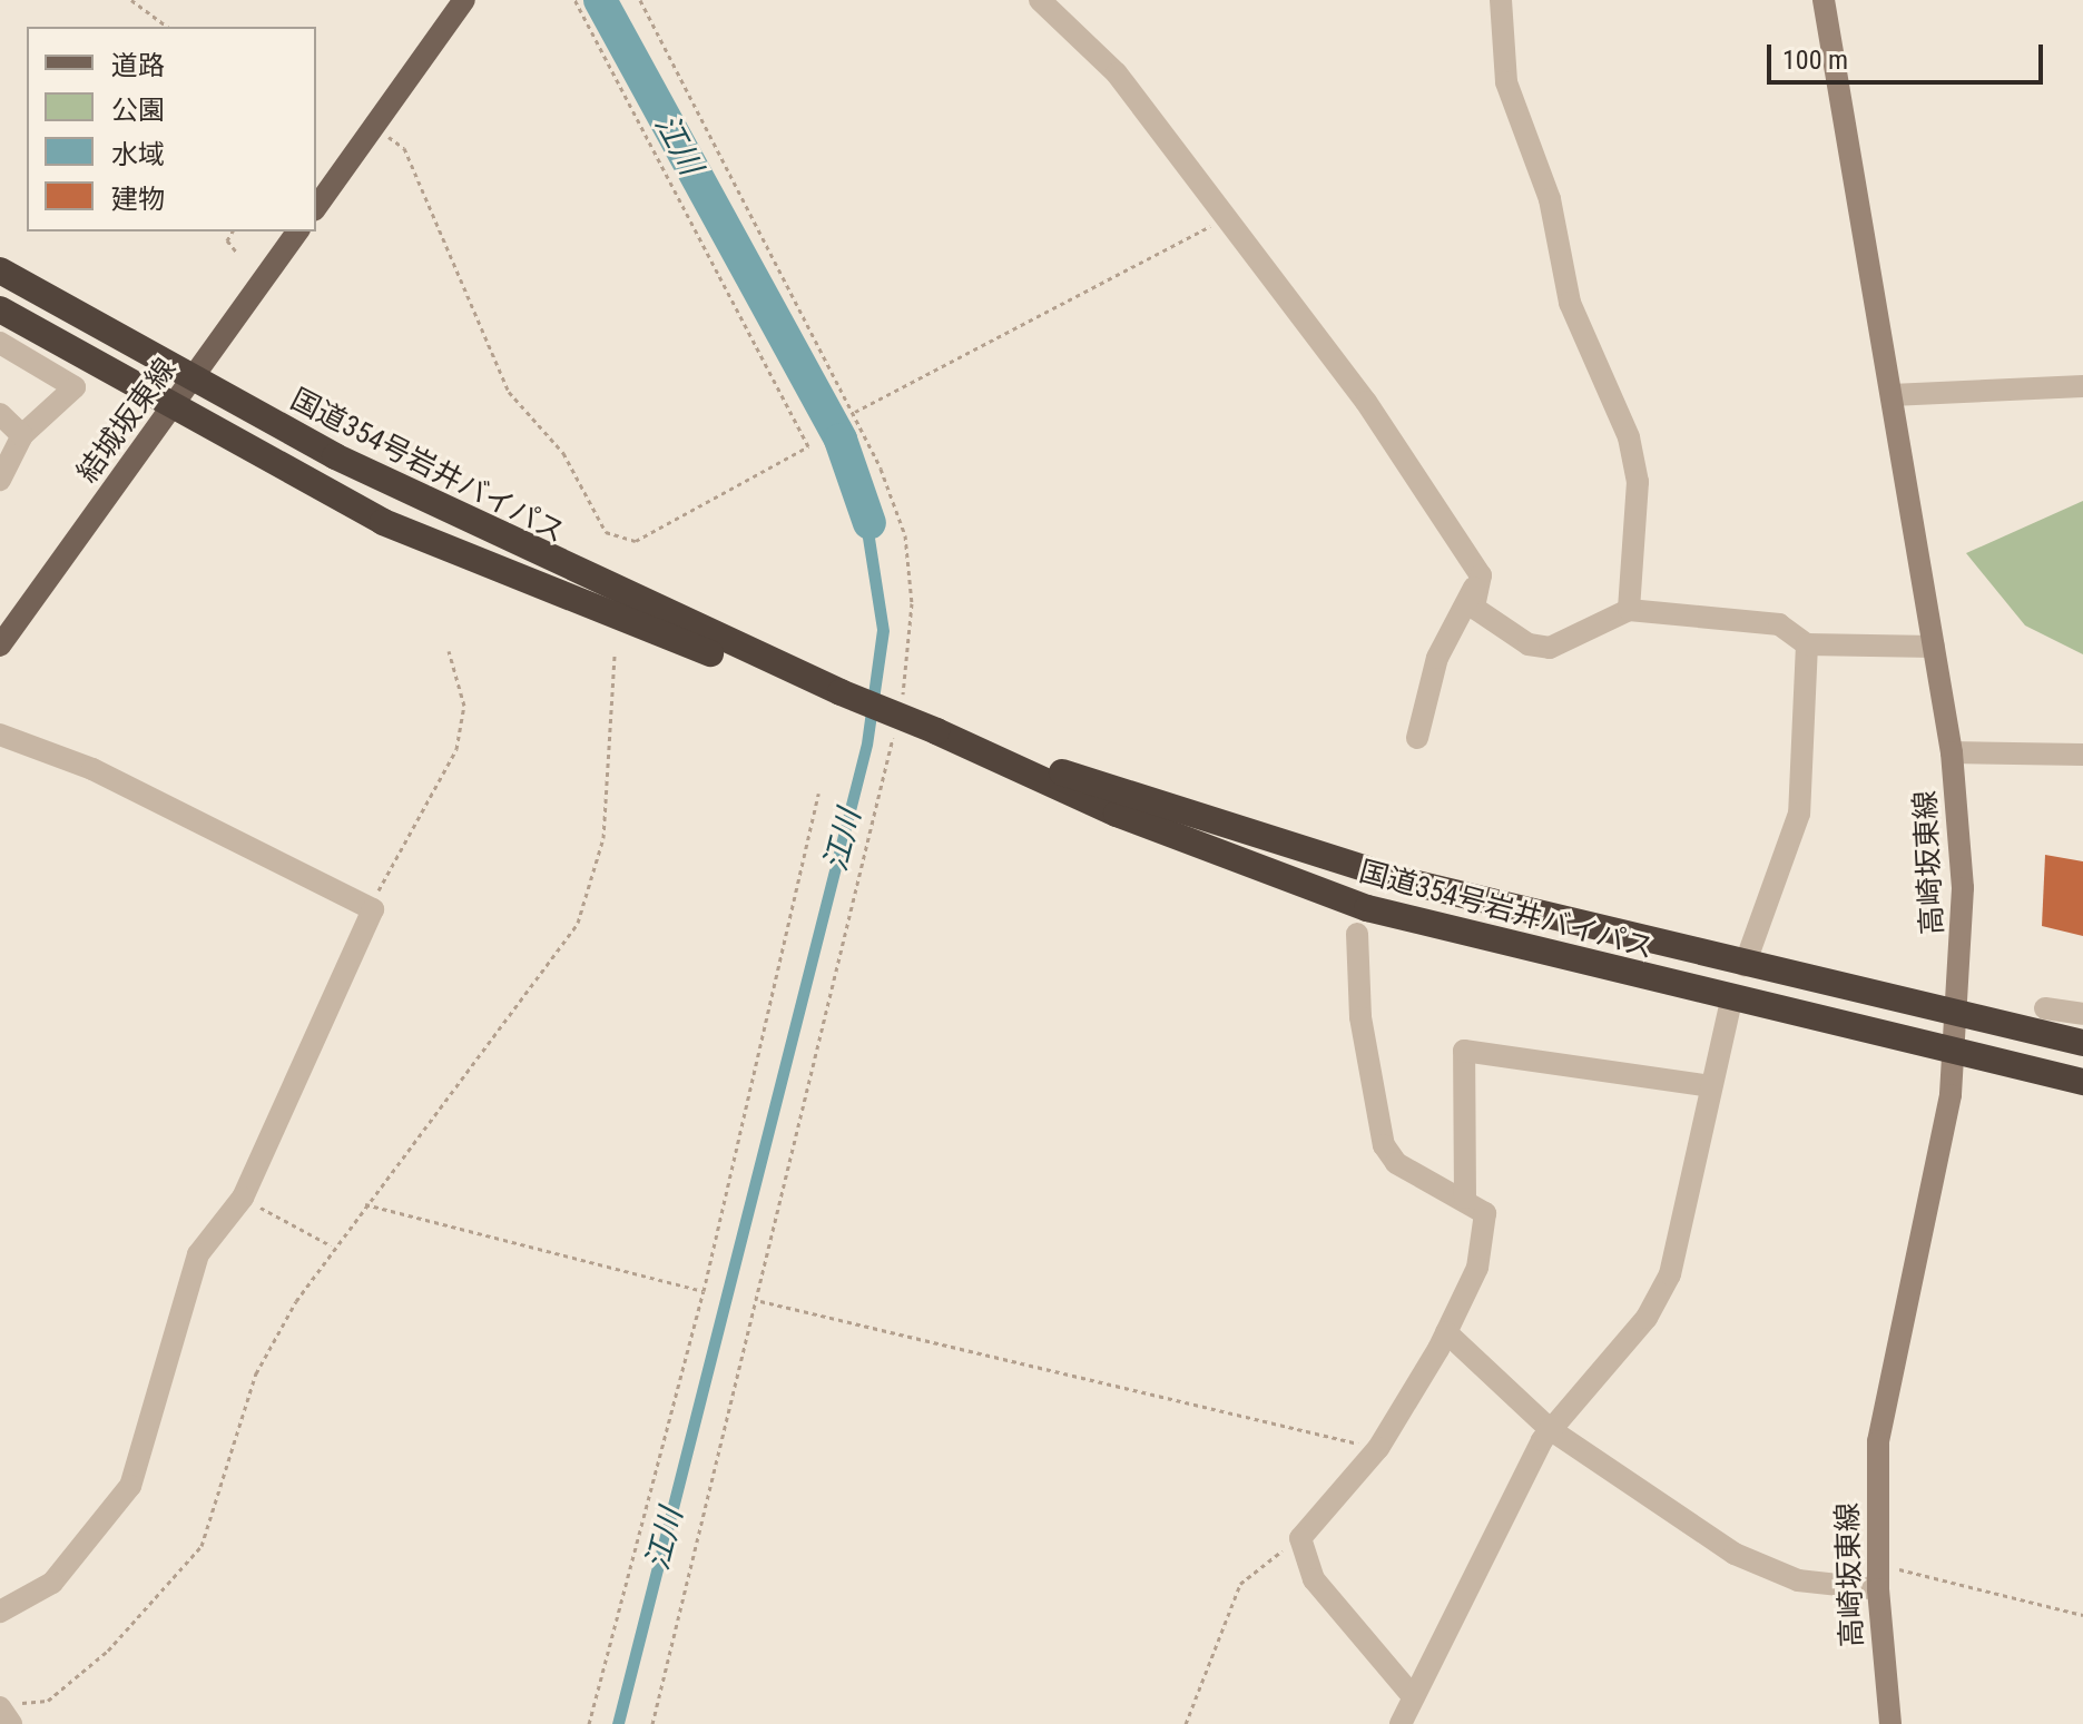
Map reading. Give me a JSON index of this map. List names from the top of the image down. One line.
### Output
{"streets":{"highway":["国道354号岩井バイパス"],"main road":["結城坂東線","高崎坂東線"]},"crossings":[["結城坂東線","国道354号岩井バイパス"],["国道354号岩井バイパス","高崎坂東線"]],"water":["江川"],"legend":["道路","公園","水域","建物"],"scale_bar":"100 m"}
